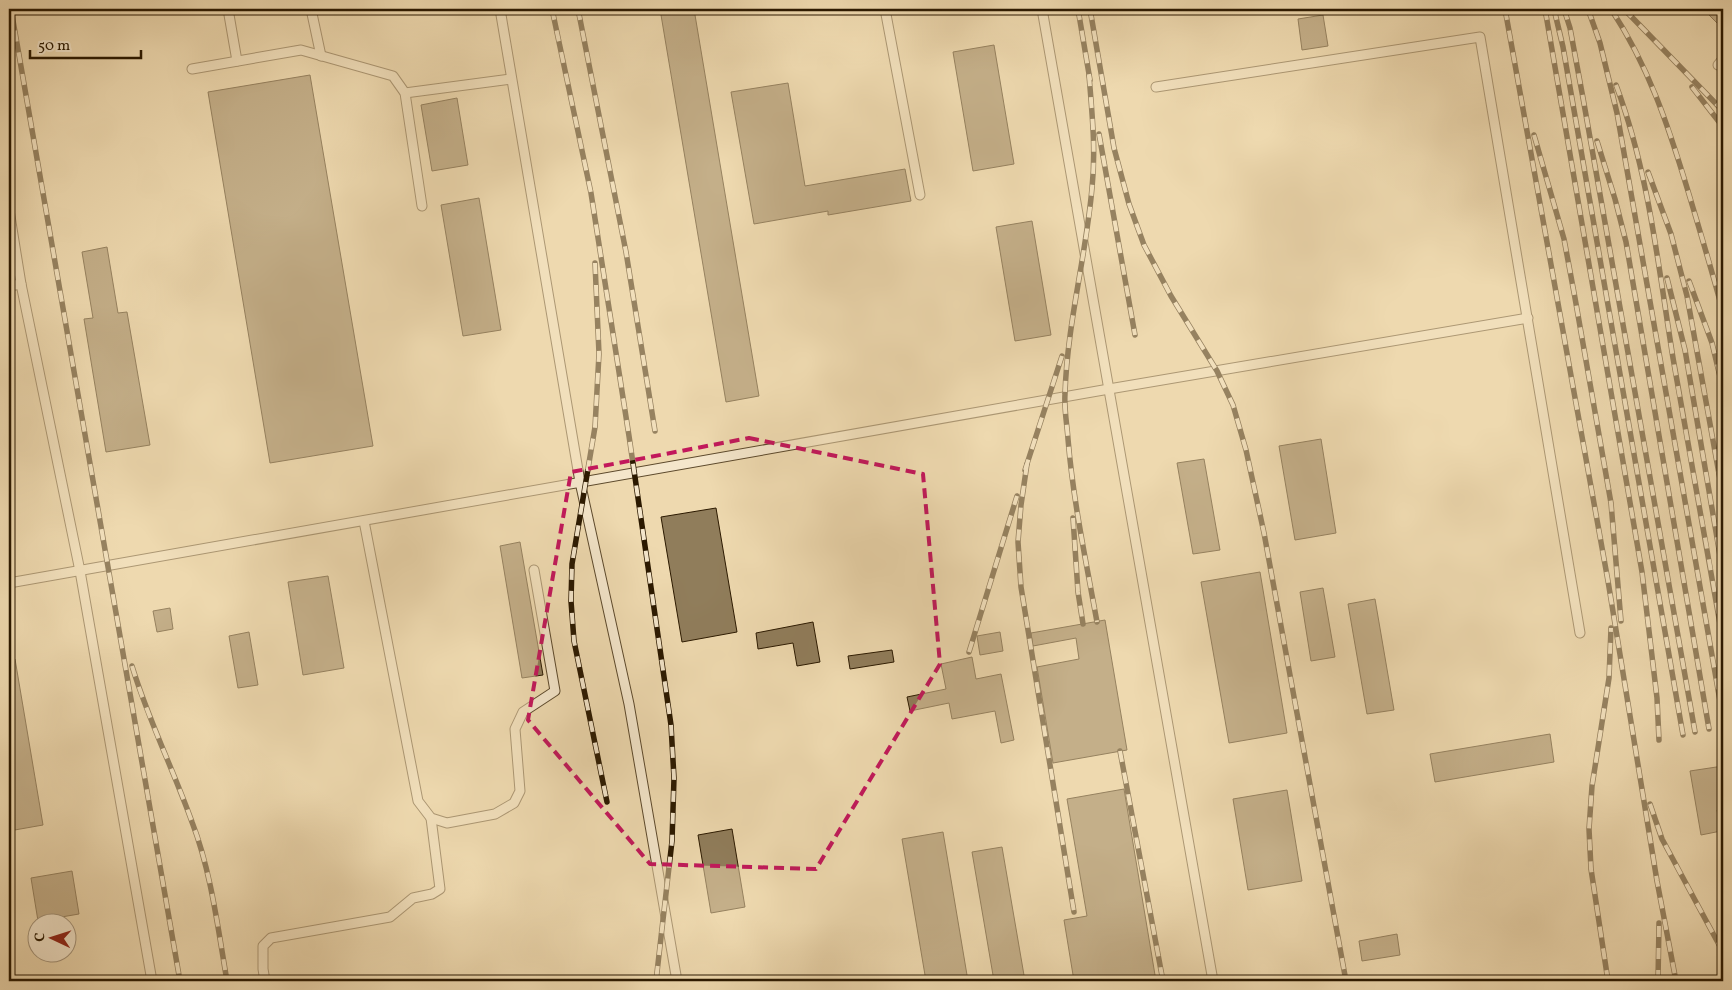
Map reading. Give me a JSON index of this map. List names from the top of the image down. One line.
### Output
{"scale_bar":"50 m","north":"left"}
